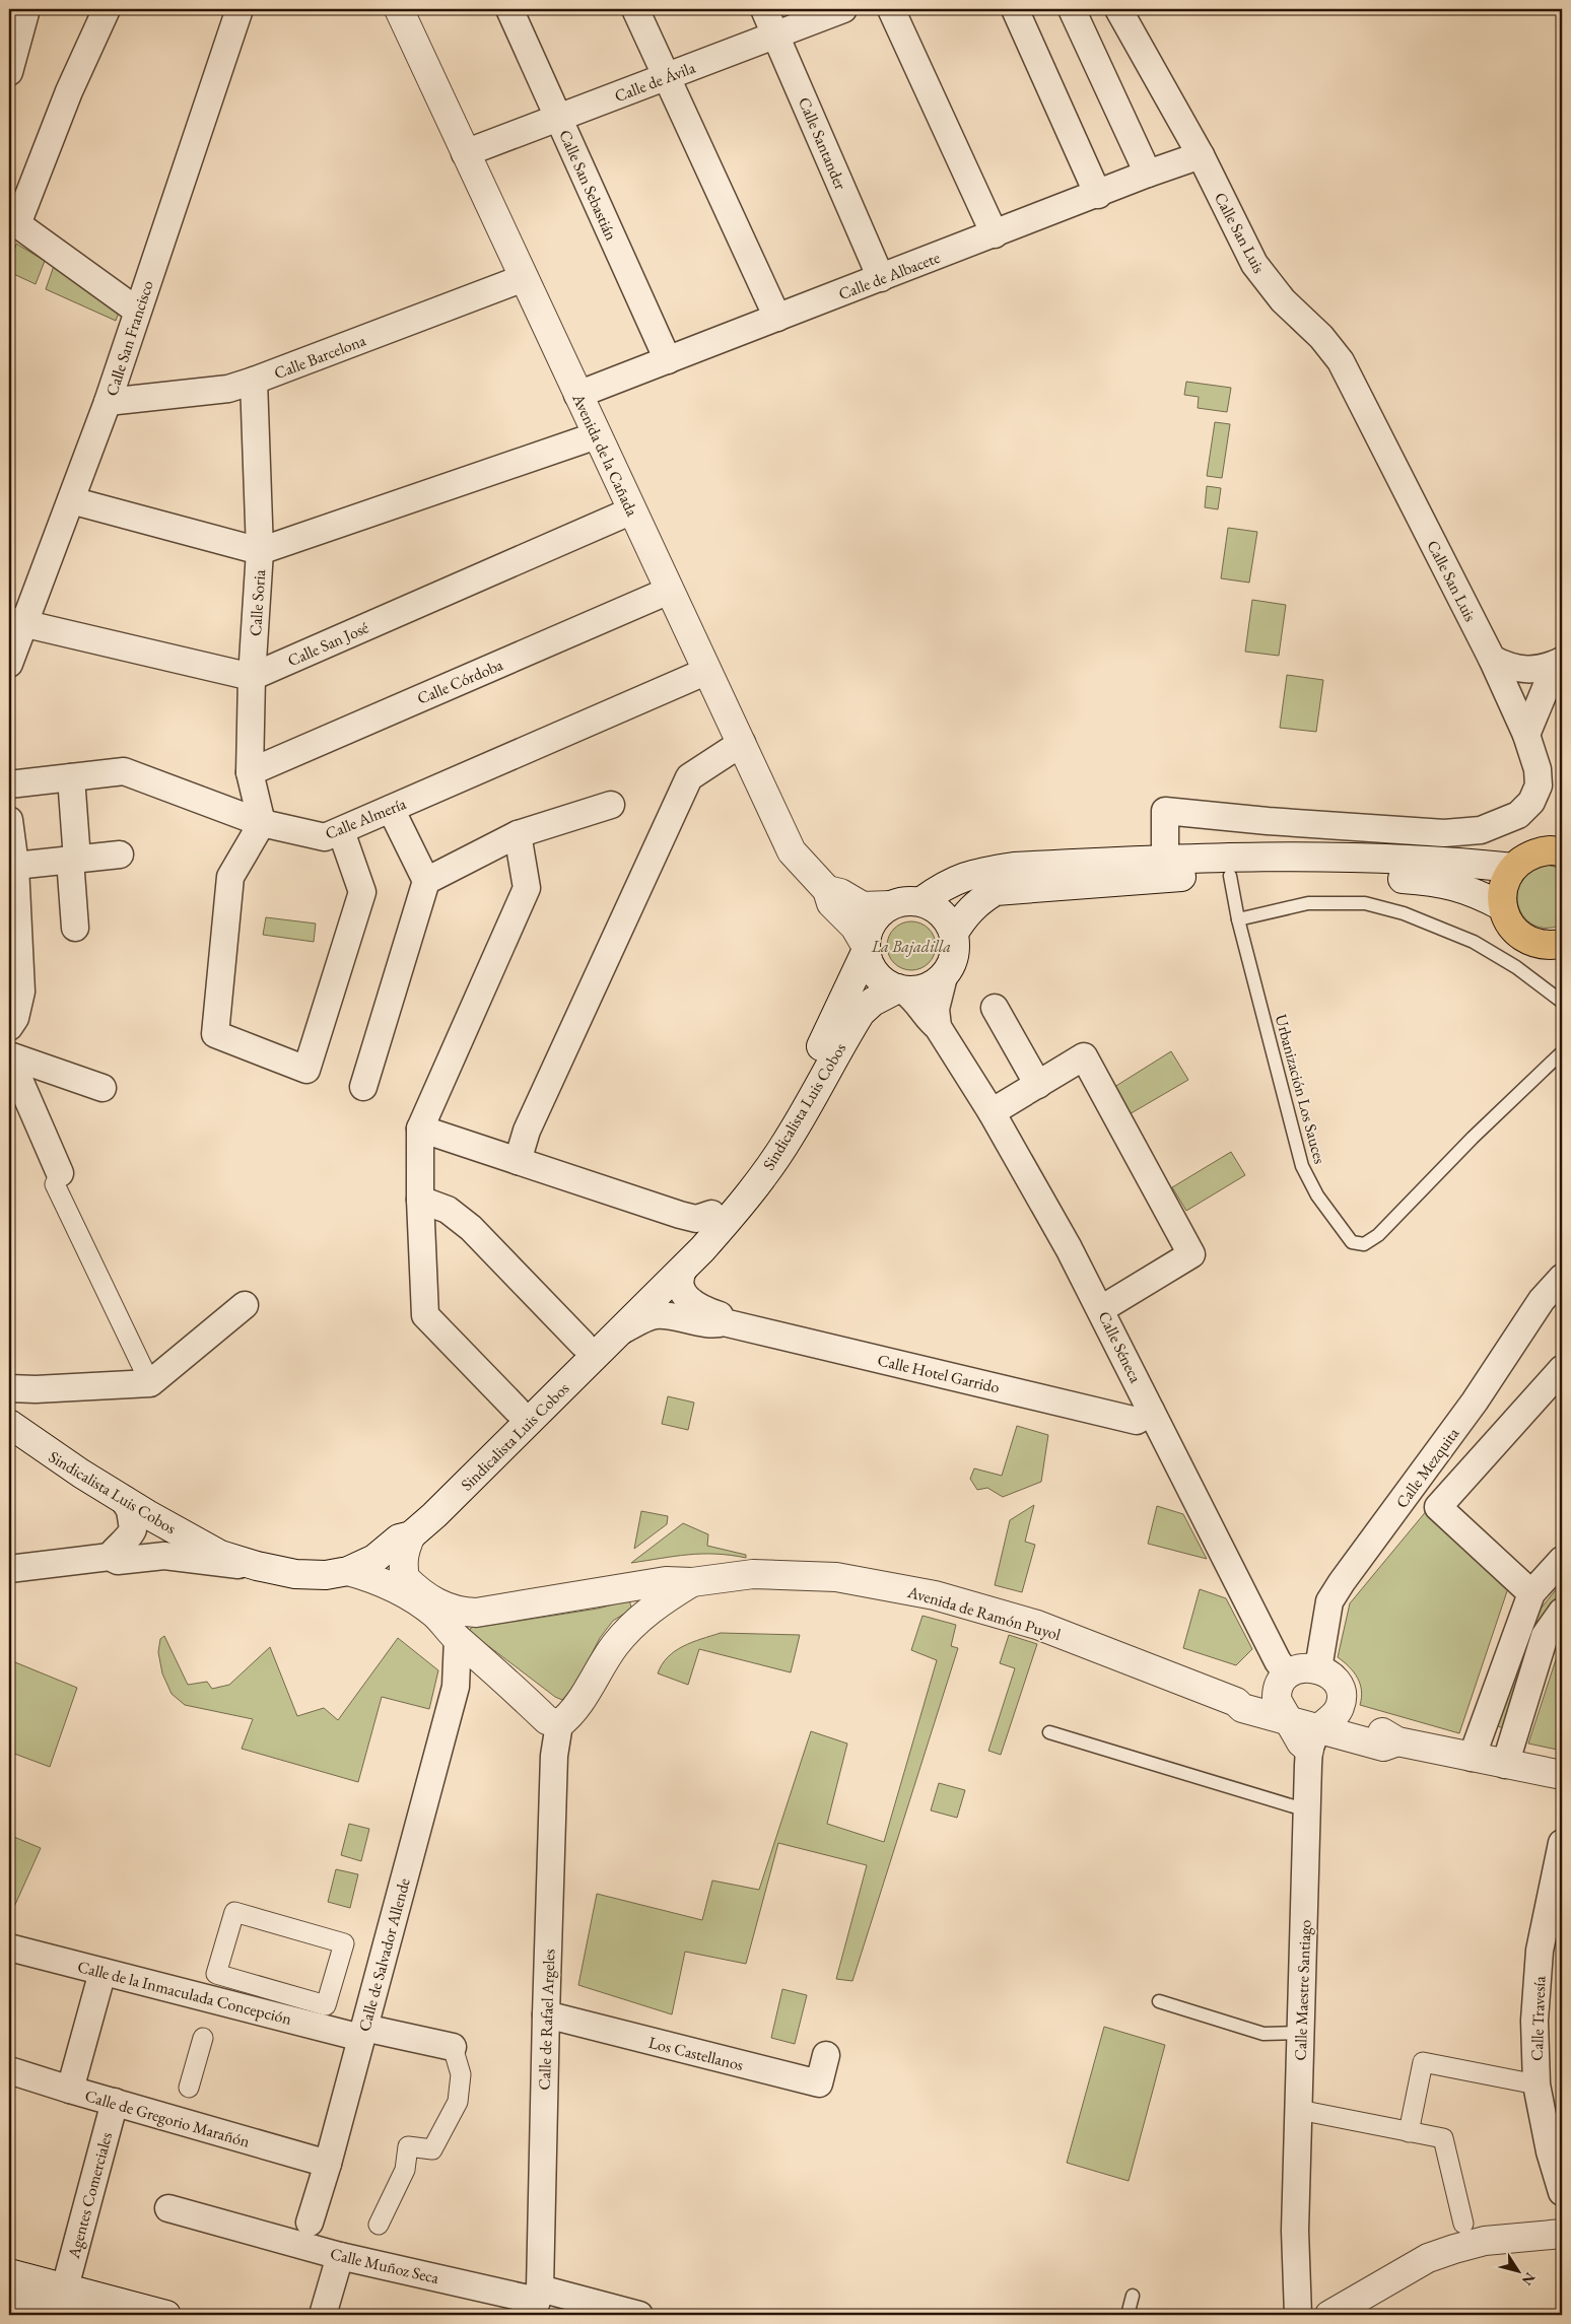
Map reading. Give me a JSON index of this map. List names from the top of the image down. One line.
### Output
{"streets":{"main road":["Avenida de la Cañada","Sindicalista Luis Cobos","Avenida de Ramón Puyol"],"street":["Calle de Ávila","Calle Santander","Calle San Sebastián","Calle San Luis","Calle de Albacete","Calle San Francisco","Calle Barcelona","Calle Soria","Calle San José","Calle Córdoba","Calle Almería","Calle Séneca","Calle Hotel Garrido","Calle Mezquita","Calle de Salvador Allende","Calle Maestre Santiago","Calle de la Inmaculada Concepción","Calle Travesía","Calle de Rafael Argeles","Los Castellanos","Calle de Gregorio Marañón","Agentes Comerciales","Calle Muñoz Seca"],"lane":["Urbanización Los Sauces"]},"crossings":[["Calle de Ávila","Calle Santander"],["Calle de Ávila","Calle San Sebastián"],["Calle de Ávila","Avenida de la Cañada"],["Calle Santander","Calle de Albacete"],["Calle San Sebastián","Calle de Albacete"],["Calle San Luis","Calle de Albacete"],["Calle de Albacete","Avenida de la Cañada"],["Calle San Francisco","Calle Barcelona"],["Calle Barcelona","Avenida de la Cañada"],["Calle Barcelona","Calle Soria"],["Avenida de la Cañada","Calle San José"],["Avenida de la Cañada","Calle Córdoba"],["Avenida de la Cañada","Calle Almería"],["Avenida de la Cañada","Sindicalista Luis Cobos"],["Avenida de la Cañada","Calle Séneca"],["Calle Soria","Calle San José"],["Calle Soria","Calle Córdoba"],["Calle Soria","Calle Almería"],["Sindicalista Luis Cobos","Calle Séneca"],["Sindicalista Luis Cobos","Calle Hotel Garrido"],["Sindicalista Luis Cobos","Avenida de Ramón Puyol"],["Calle Séneca","Calle Hotel Garrido"],["Calle Séneca","Calle Mezquita"],["Calle Séneca","Avenida de Ramón Puyol"],["Calle Séneca","Calle Maestre Santiago"],["Calle Mezquita","Avenida de Ramón Puyol"],["Calle Mezquita","Calle Maestre Santiago"],["Avenida de Ramón Puyol","Calle Maestre Santiago"],["Avenida de Ramón Puyol","Calle de Rafael Argeles"],["Calle de Salvador Allende","Calle de la Inmaculada Concepción"],["Calle de Salvador Allende","Calle de Gregorio Marañón"],["Calle de Rafael Argeles","Los Castellanos"],["Calle de Rafael Argeles","Calle Muñoz Seca"],["Calle de Gregorio Marañón","Agentes Comerciales"]],"parks":["La Bajadilla"],"north":"bottom right"}
